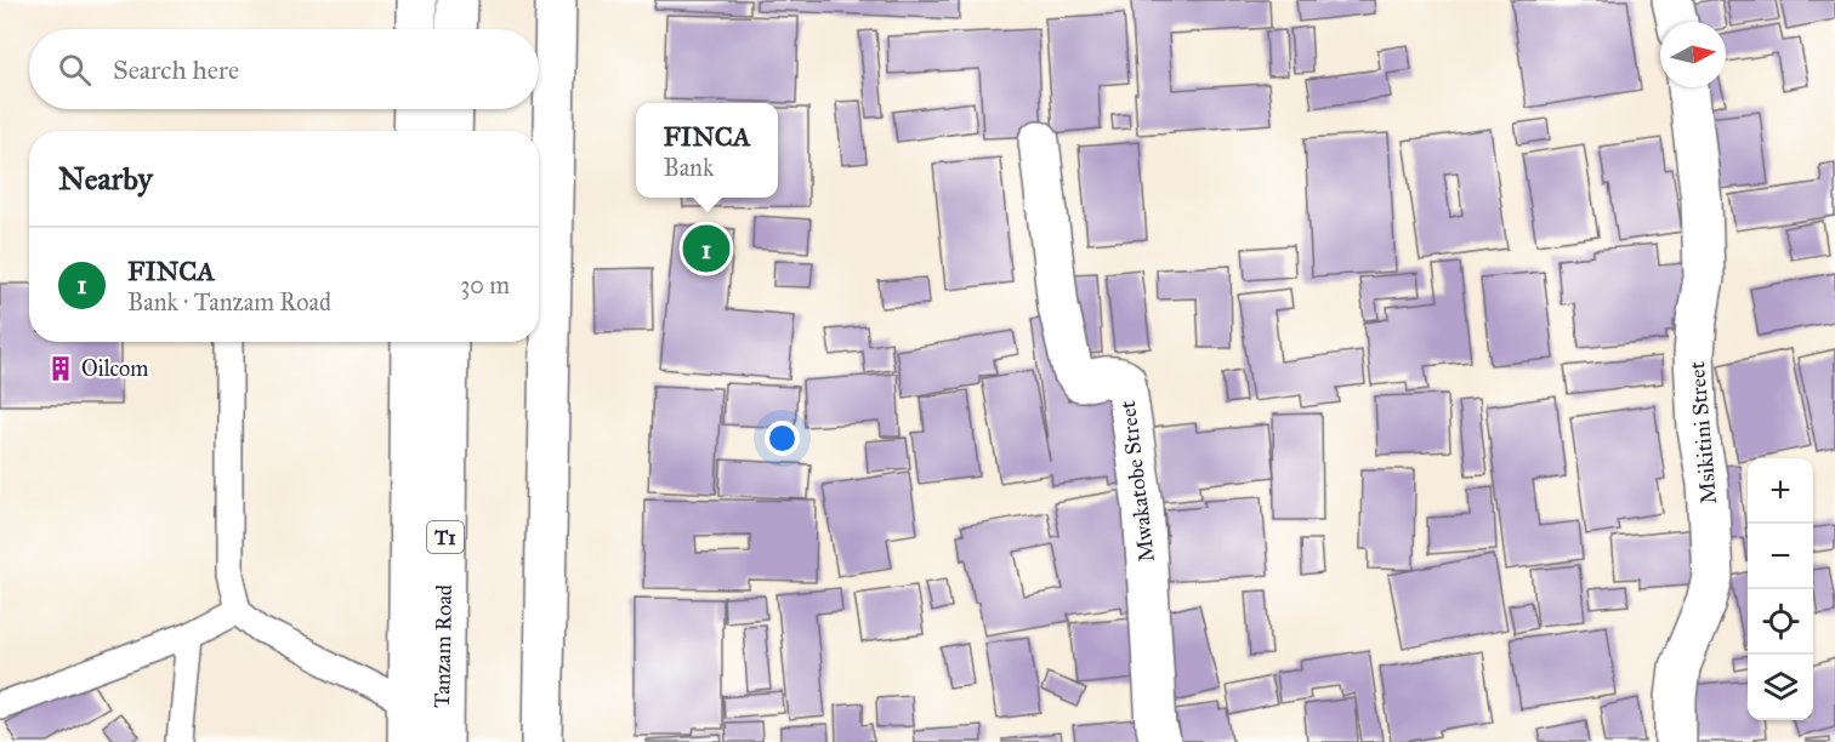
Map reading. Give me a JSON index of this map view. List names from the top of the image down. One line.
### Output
{"streets":{"main road":["Msikitini Street","Mwakatobe Street","T1","Tanzam Road"]},"places":{"building":["Oilcom"]},"north":"right","page":{"search":"Search here","popup":["FINCA","Bank"],"heading":"Nearby","pins":"1","list":[{"mark":"1","name":"FINCA","note":"Bank · Tanzam Road","value":"30 m"}],"map_buttons":["+","−"]}}
